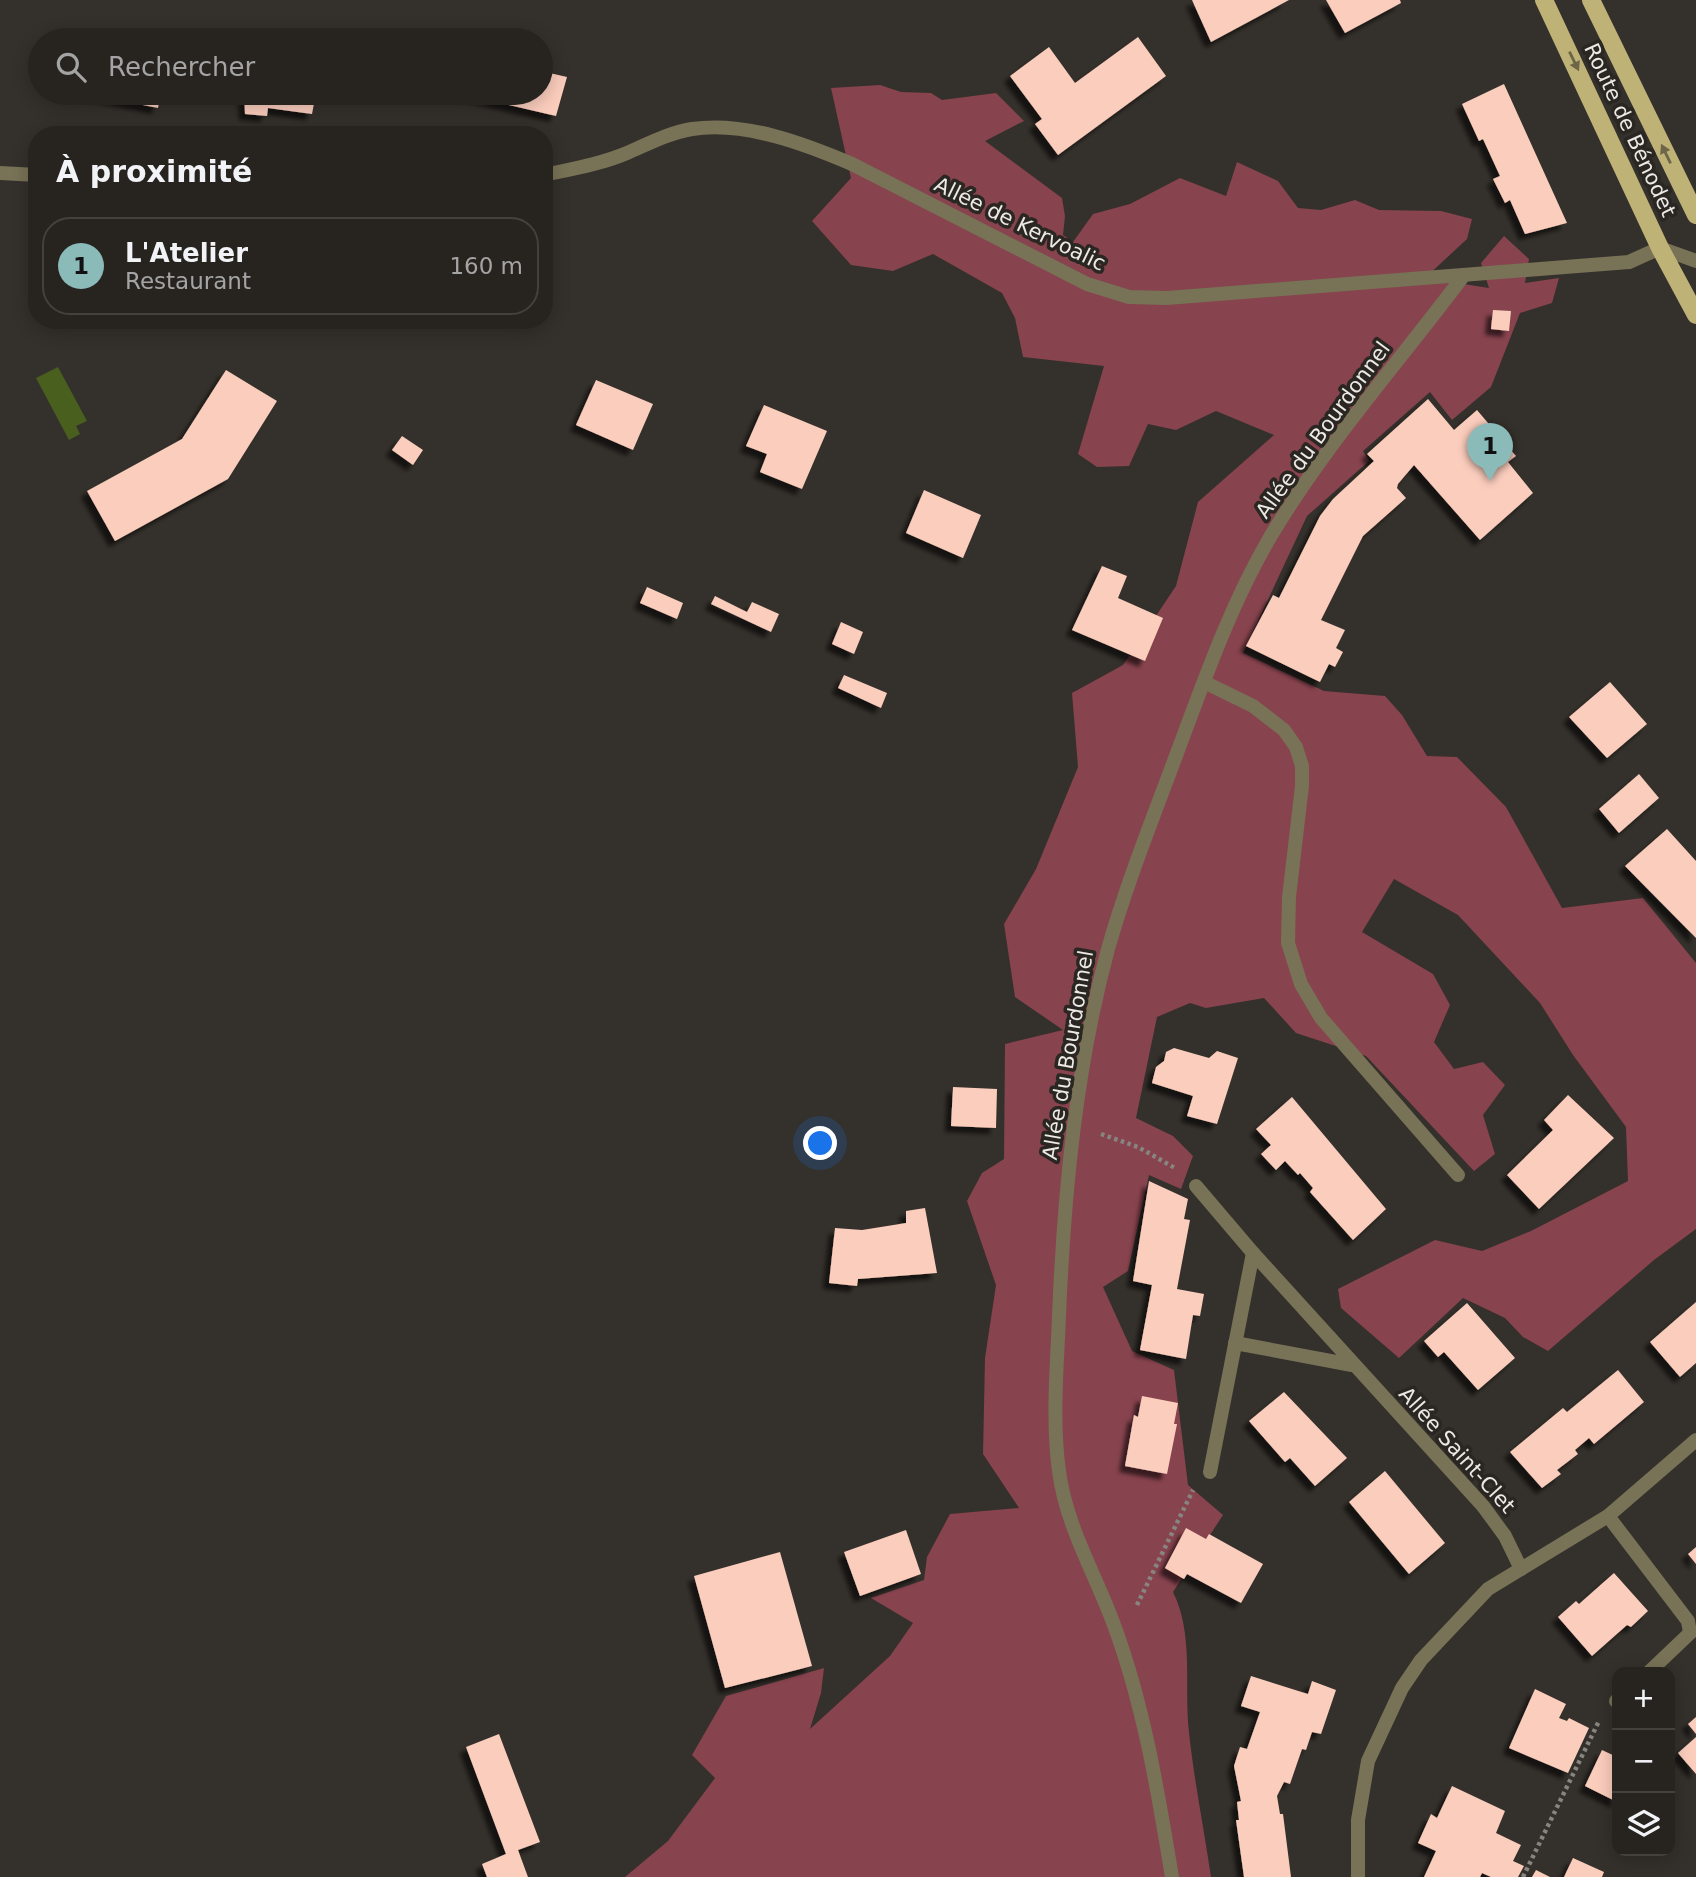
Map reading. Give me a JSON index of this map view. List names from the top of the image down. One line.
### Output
{"streets":{"main road":["Route de Bénodet"],"street":["Allée de Kervoalic","Allée du Bourdonnel","Allée Saint-Clet"]},"crossings":[["Route de Bénodet","Allée de Kervoalic"],["Allée de Kervoalic","Allée du Bourdonnel"]],"page":{"search":"Rechercher","heading":"À proximité","list":[{"mark":"1","name":"L'Atelier","note":"Restaurant","value":"160 m"}],"pins":"1","map_buttons":["+","−"]}}
